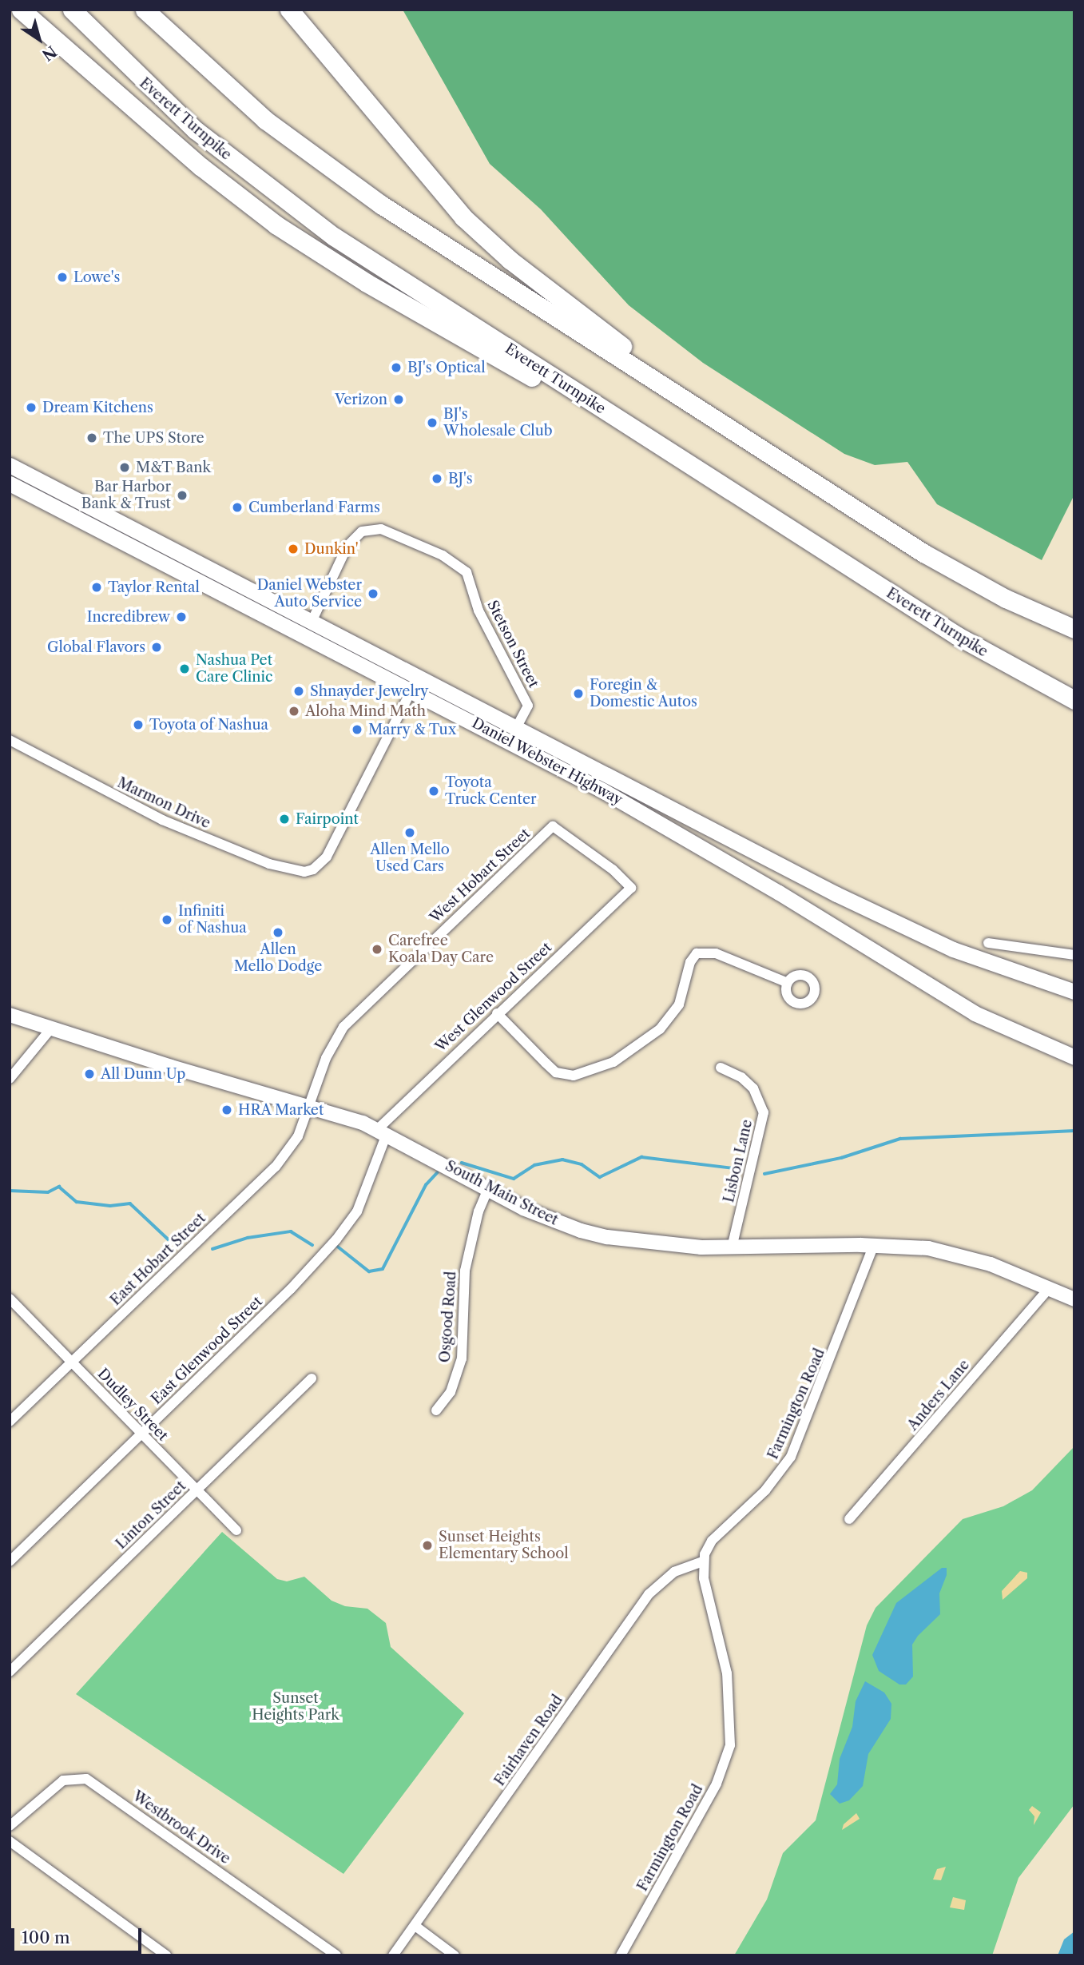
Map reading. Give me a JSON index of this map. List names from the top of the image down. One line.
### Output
{"streets":{"highway":["Everett Turnpike"],"main road":["Daniel Webster Highway"],"street":["Stetson Street","Marmon Drive","West Hobart Street","West Glenwood Street","Lisbon Lane","South Main Street","East Hobart Street","Osgood Road","East Glenwood Street","Anders Lane","Farmington Road","Dudley Street","Linton Street","Fairhaven Road","Westbrook Drive"]},"crossings":[["Stetson Street","Daniel Webster Highway"],["Daniel Webster Highway","Marmon Drive"],["West Hobart Street","West Glenwood Street"],["West Hobart Street","South Main Street"],["West Hobart Street","East Hobart Street"],["West Glenwood Street","South Main Street"],["West Glenwood Street","East Glenwood Street"],["Lisbon Lane","South Main Street"],["South Main Street","East Hobart Street"],["South Main Street","Osgood Road"],["South Main Street","East Glenwood Street"],["South Main Street","Anders Lane"],["South Main Street","Farmington Road"],["East Hobart Street","Dudley Street"],["East Glenwood Street","Dudley Street"],["Farmington Road","Fairhaven Road"],["Dudley Street","Linton Street"]],"parks":["Sunset Heights Park"],"places":["Lowe's","BJ's Optical","Verizon","Dream Kitchens","BJ's Wholesale Club","The UPS Store","M&T Bank","BJ's","Bar Harbor Bank & Trust","Cumberland Farms","Dunkin'","Taylor Rental","Daniel Webster Auto Service","Incredibrew","Global Flavors","Nashua Pet Care Clinic","Shnayder Jewelry","Foregin & Domestic Autos","Aloha Mind Math","Toyota of Nashua","Marry & Tux","Toyota Truck Center","Fairpoint","Allen Mello Used Cars","Infiniti of Nashua","Allen Mello Dodge","Carefree Koala Day Care","All Dunn Up","HRA Market","Sunset Heights Elementary School"],"scale_bar":"100 m","north":"bottom right"}
